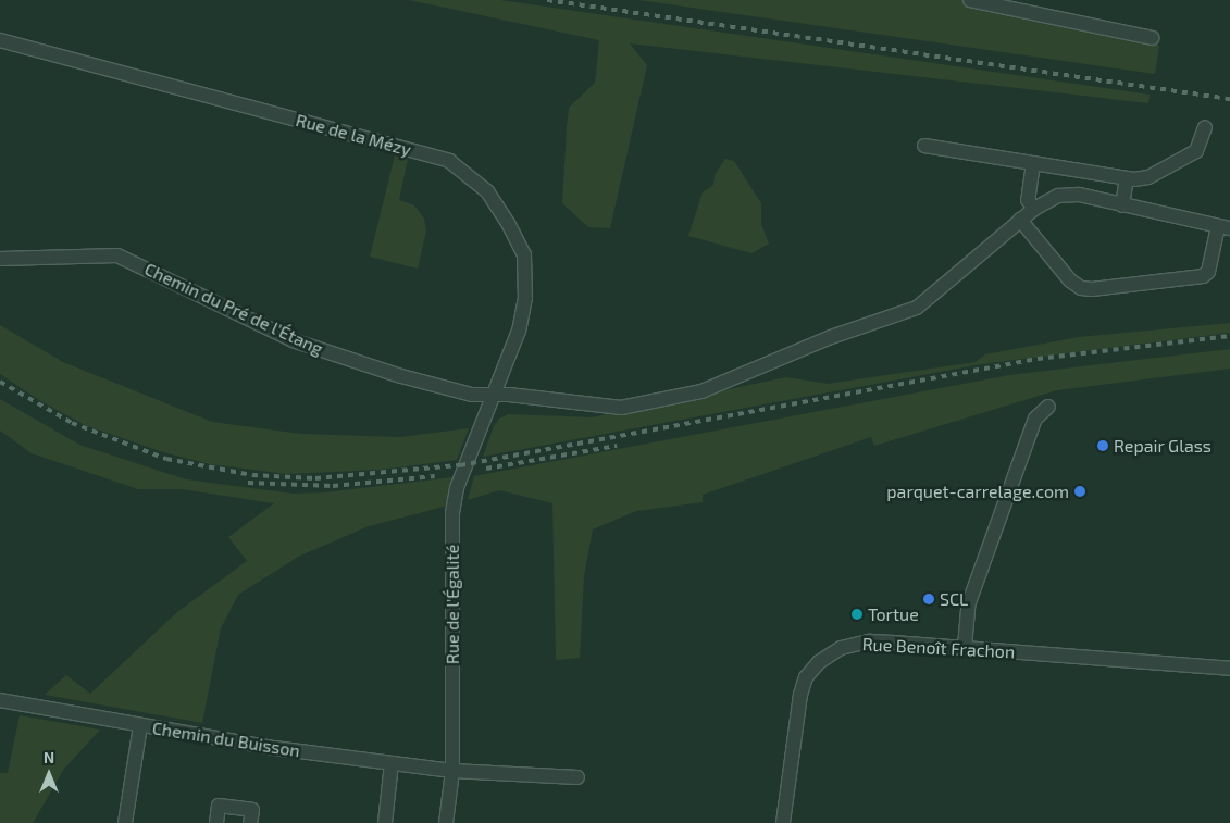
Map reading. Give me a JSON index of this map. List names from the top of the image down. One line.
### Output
{"streets":{"street":["Rue de la Mézy","Chemin du Pré de l'Étang","Rue de l'Égalité","Rue Benoît Frachon","Chemin du Buisson"]},"crossings":[["Rue de la Mézy","Chemin du Pré de l'Étang"],["Rue de la Mézy","Rue de l'Égalité"],["Chemin du Pré de l'Étang","Rue de l'Égalité"],["Rue de l'Égalité","Chemin du Buisson"]],"places":["Repair Glass","parquet-carrelage.com","SCL","Tortue"],"north":"top"}
